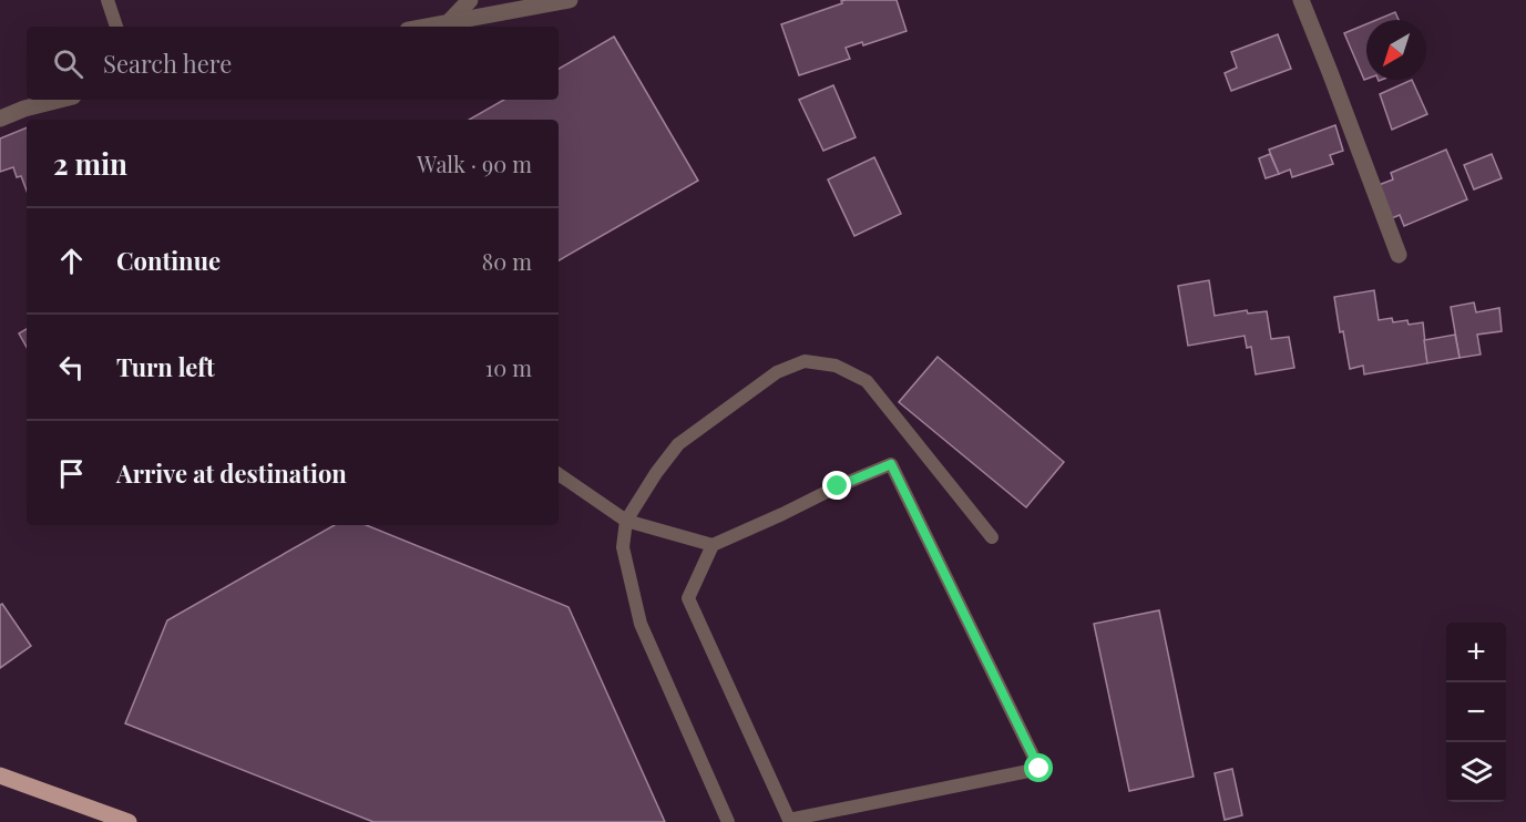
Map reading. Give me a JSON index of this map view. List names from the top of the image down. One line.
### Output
{"north":"bottom left","page":{"search":"Search here","heading":["2 min","Walk · 90 m"],"list":[["Continue","80 m"],["Turn left","10 m"],"Arrive at destination"],"map_buttons":["+","−"]}}
